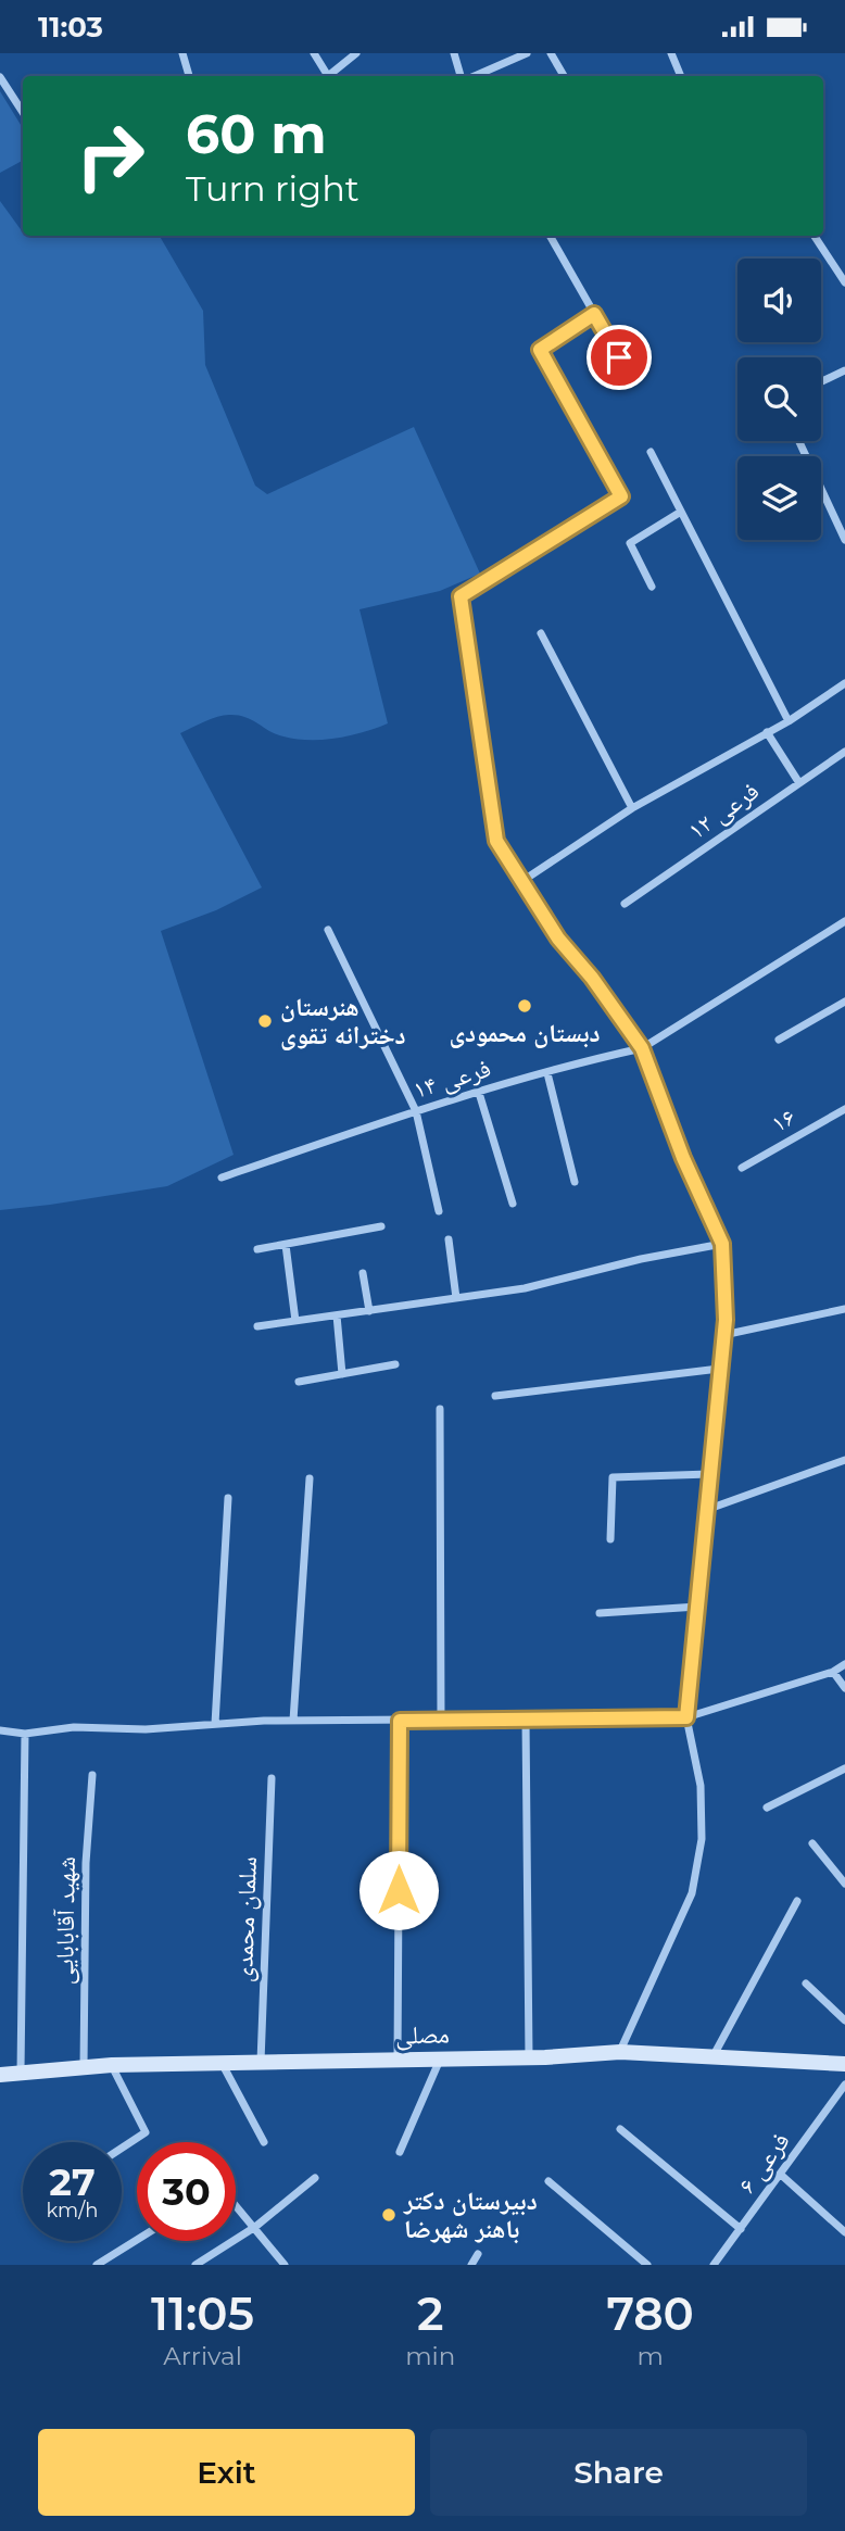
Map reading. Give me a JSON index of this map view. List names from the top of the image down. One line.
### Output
{"streets":{"street":["فرعی ۱۲","فرعی ۱۴","۱۶","سلمان محمدی","شهید آقابابایی","مصلی","فرعی ۶"]},"crossings":[["سلمان محمدی","مصلی"],["شهید آقابابایی","مصلی"]],"places":["دبستان محمودی","هنرستان دخترانه تقوی","دبیرستان دکتر باهنر شهرضا"],"page":{"status":"11:03","turn":["60 m","Turn right"],"speed":"27 km/h","limit":"30","eta":["11:05","Arrival","2","min","780","m"],"buttons":["Exit","Share"]}}
